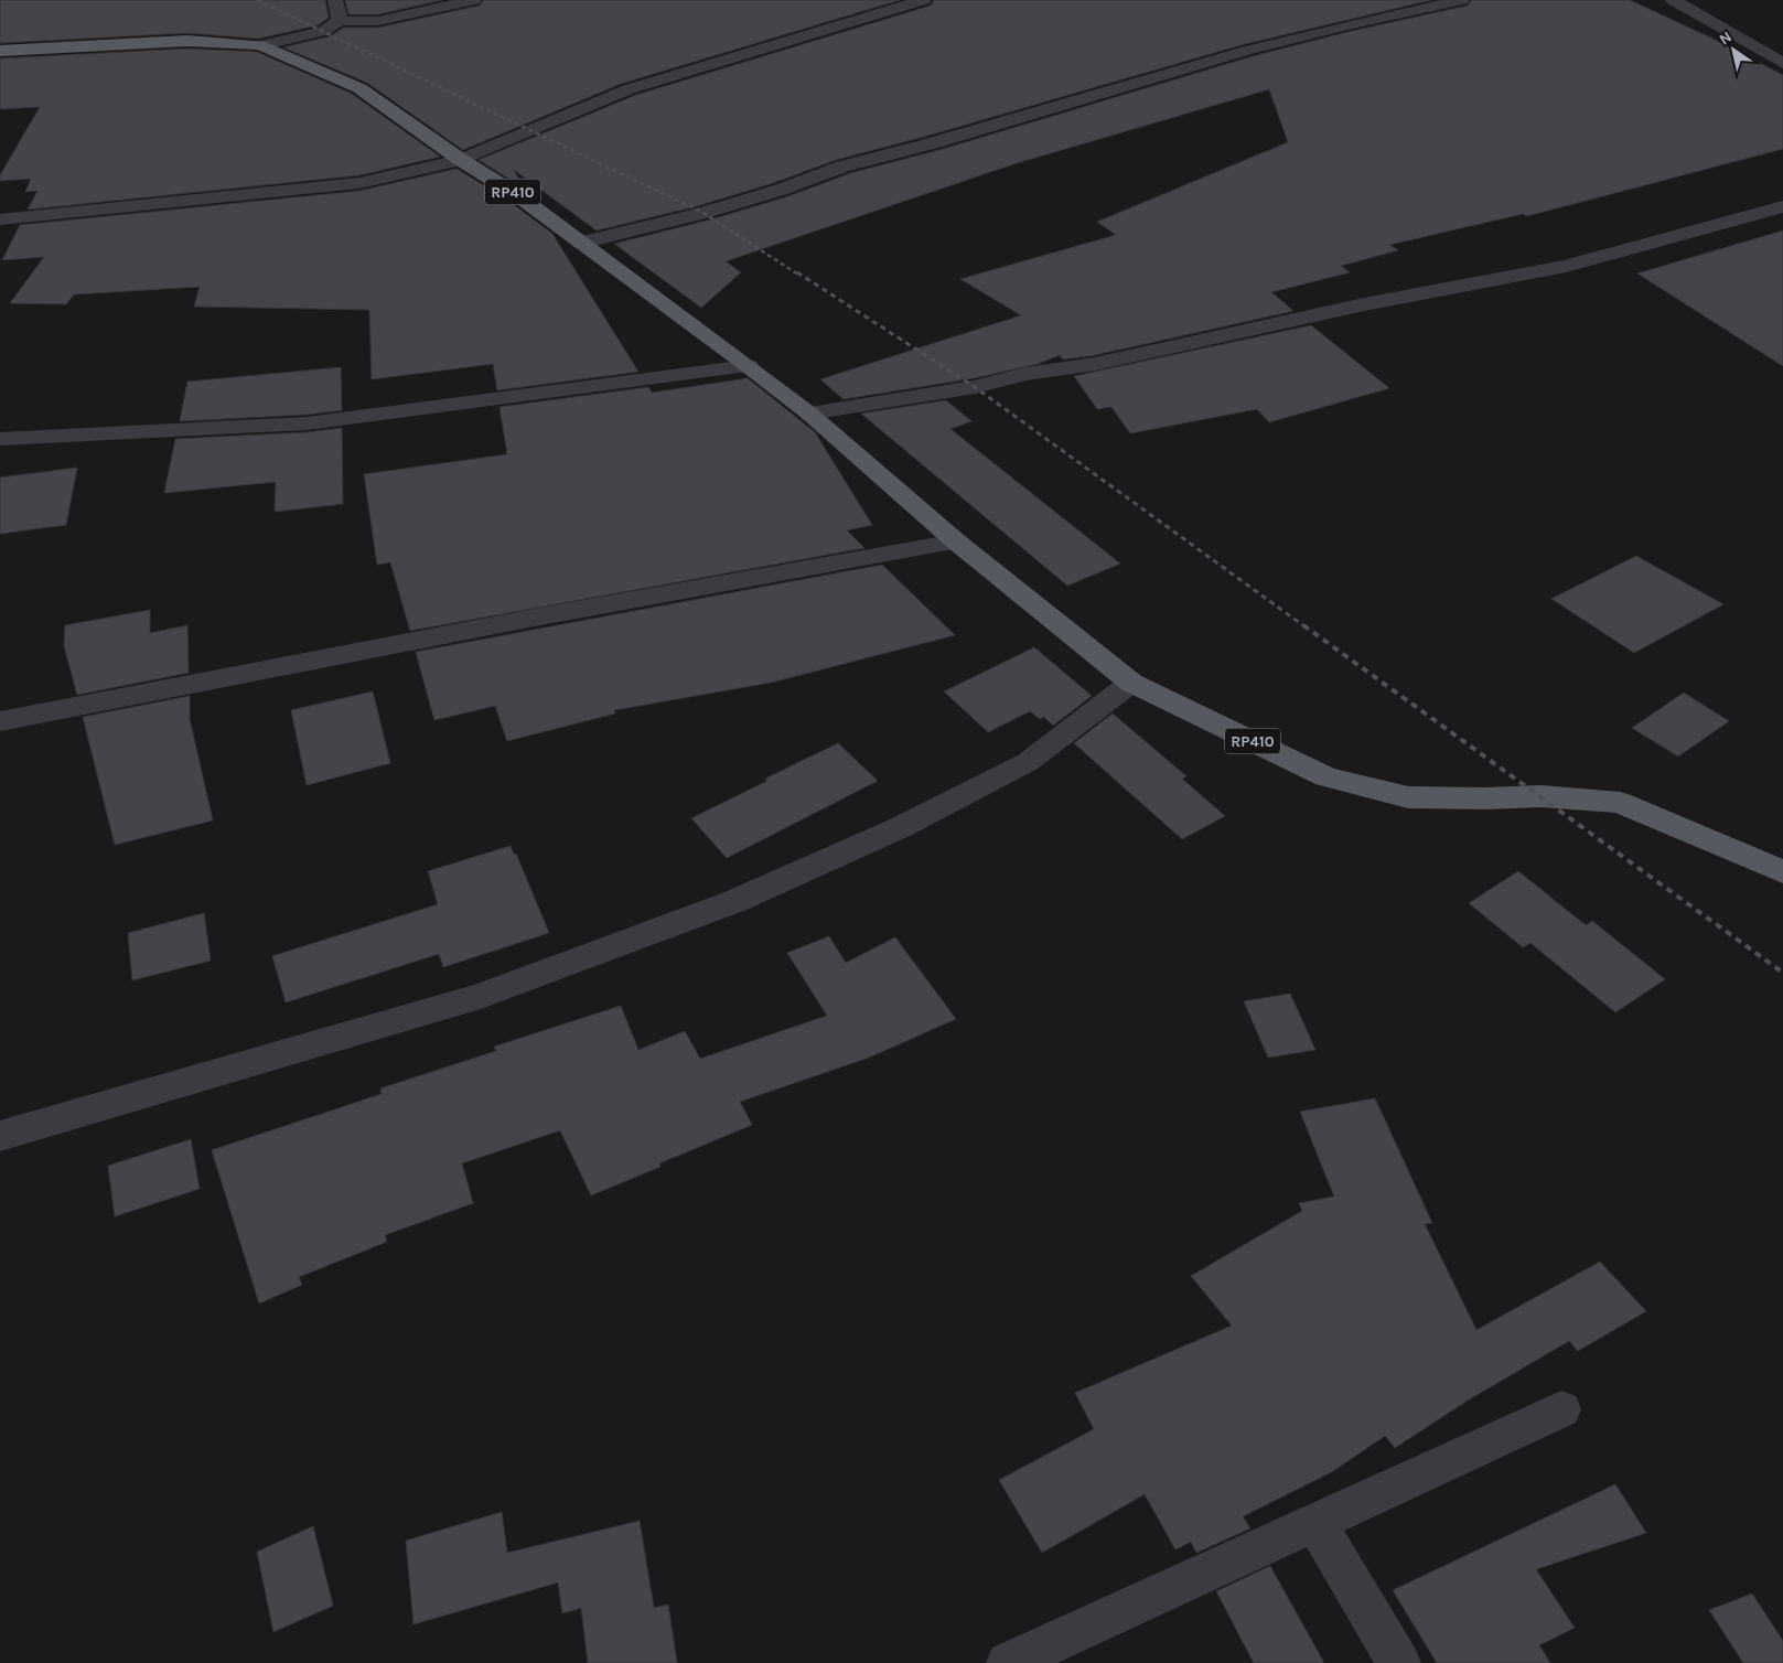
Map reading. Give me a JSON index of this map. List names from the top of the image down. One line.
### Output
{"streets":{"main road":["RP410"]},"north":"top left"}
